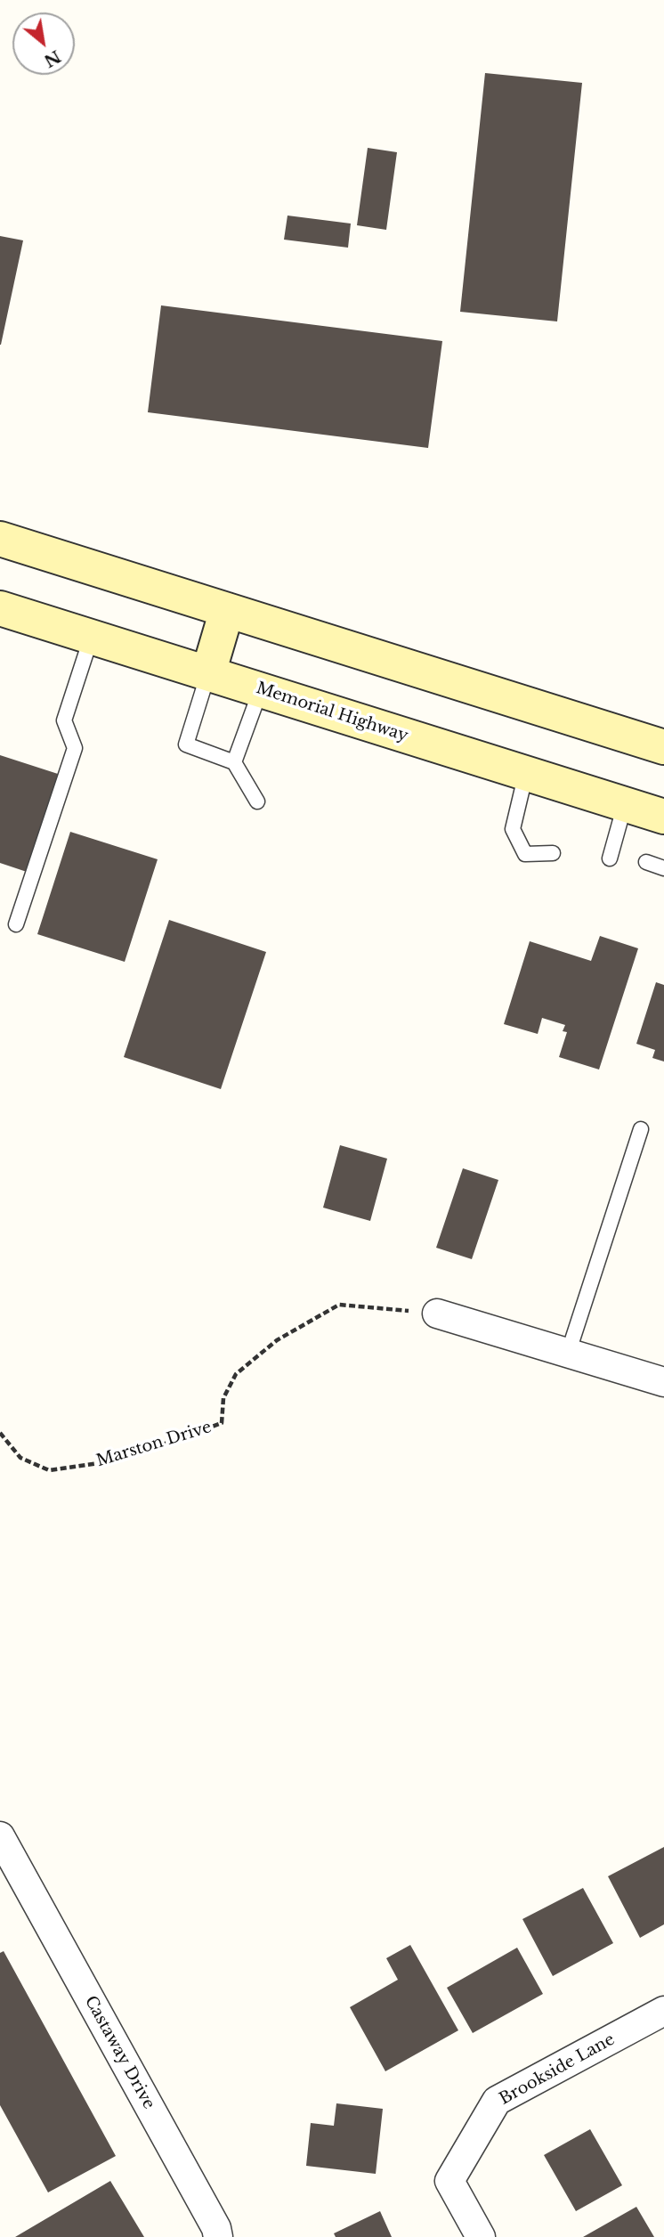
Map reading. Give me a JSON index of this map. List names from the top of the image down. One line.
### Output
{"streets":{"main road":["Memorial Highway"],"street":["Castaway Drive","Brookside Lane"],"path":["Marston Drive"]},"north":"bottom right"}
